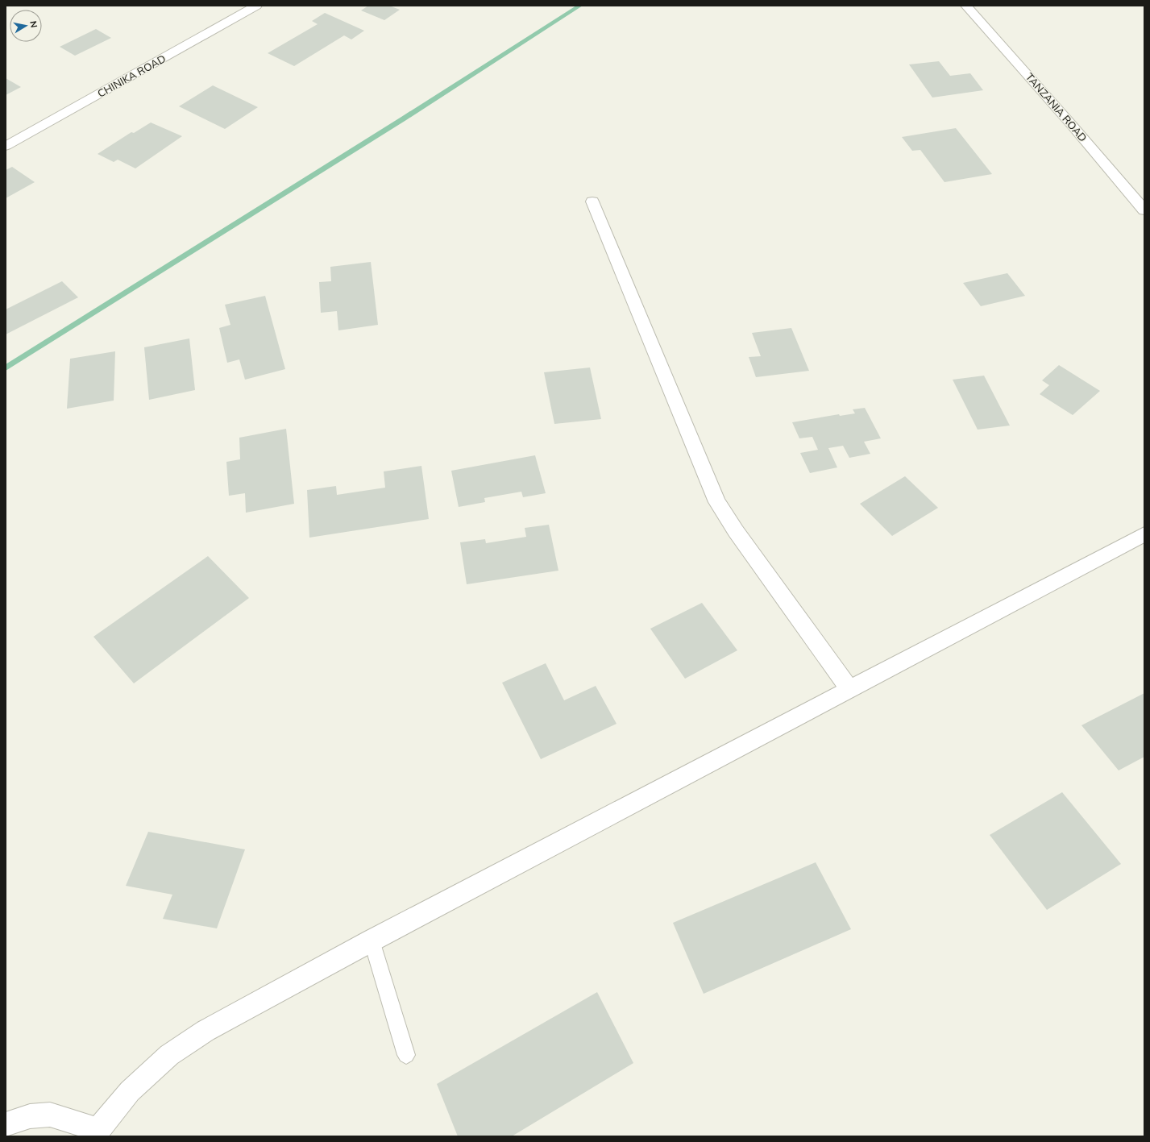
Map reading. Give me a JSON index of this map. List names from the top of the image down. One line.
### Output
{"streets":{"street":["CHINIKA ROAD","TANZANIA ROAD"]},"north":"right"}
